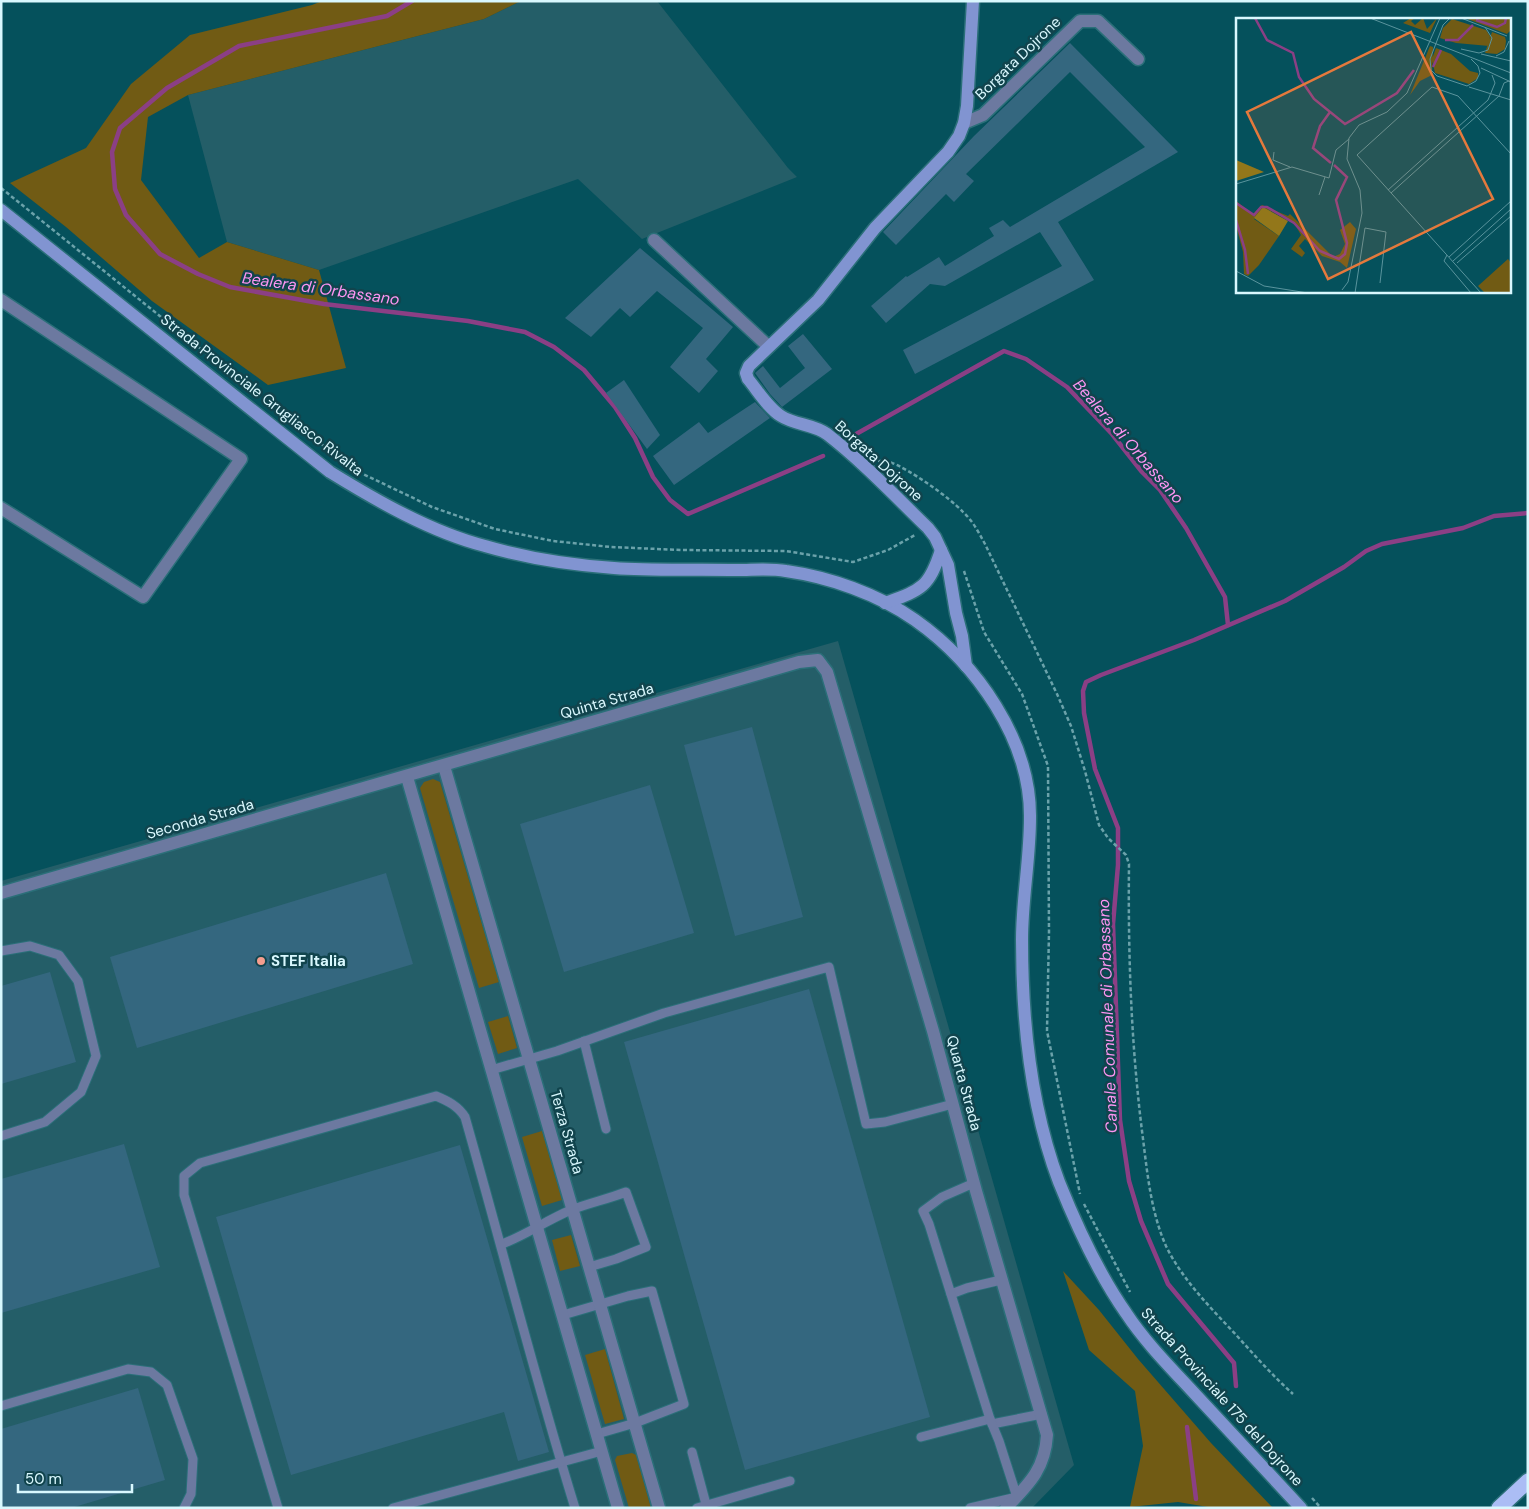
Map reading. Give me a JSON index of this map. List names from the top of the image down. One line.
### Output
{"streets":{"street":["Borgata Dojrone","Strada Provinciale Grugliasco Rivalta","Quinta Strada","Seconda Strada","Quarta Strada","Terza Strada","Strada Provinciale 175 del Dojrone"]},"crossings":[["Borgata Dojrone","Strada Provinciale 175 del Dojrone"],["Strada Provinciale Grugliasco Rivalta","Strada Provinciale 175 del Dojrone"],["Quinta Strada","Seconda Strada"],["Quinta Strada","Quarta Strada"],["Quinta Strada","Terza Strada"]],"water":["Bealera di Orbassano","Canale Comunale di Orbassano"],"places":["STEF Italia"],"scale_bar":"50 m"}
